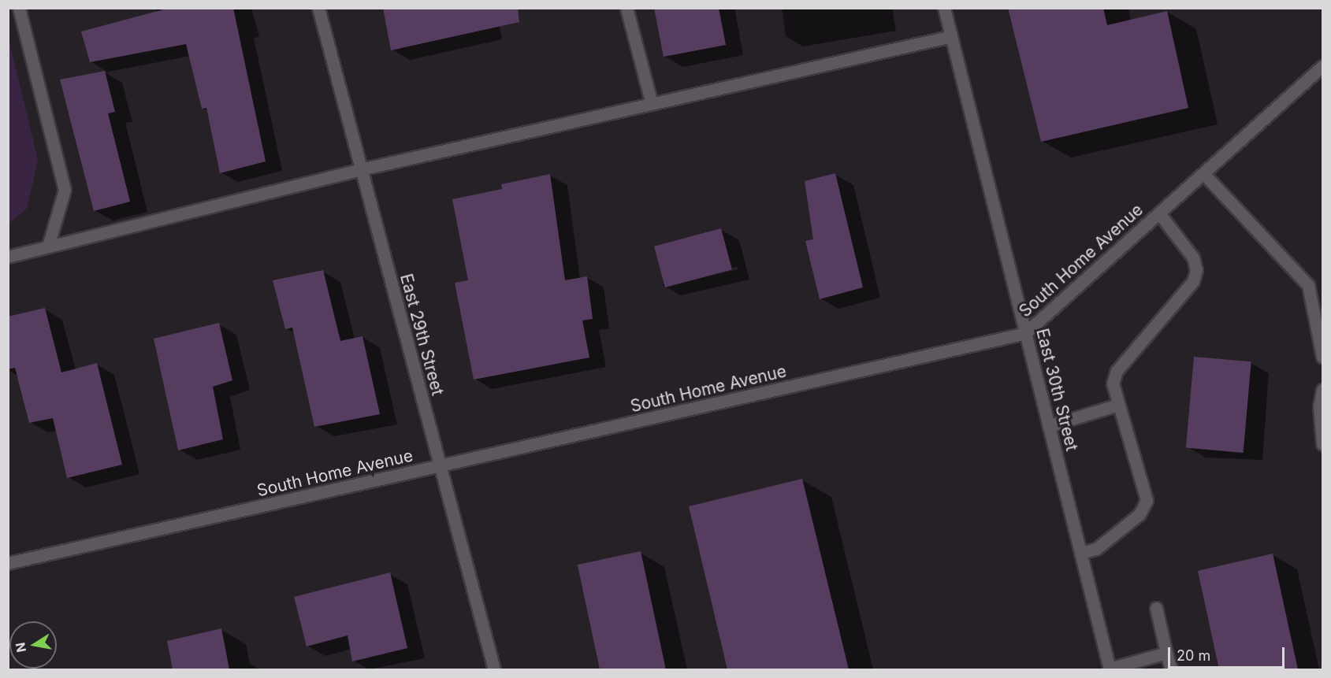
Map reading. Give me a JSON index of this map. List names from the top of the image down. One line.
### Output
{"streets":{"street":["South Home Avenue","East 29th Street","East 30th Street"]},"crossings":[["South Home Avenue","East 29th Street"],["South Home Avenue","East 30th Street"]],"scale_bar":"20 m","north":"left"}
